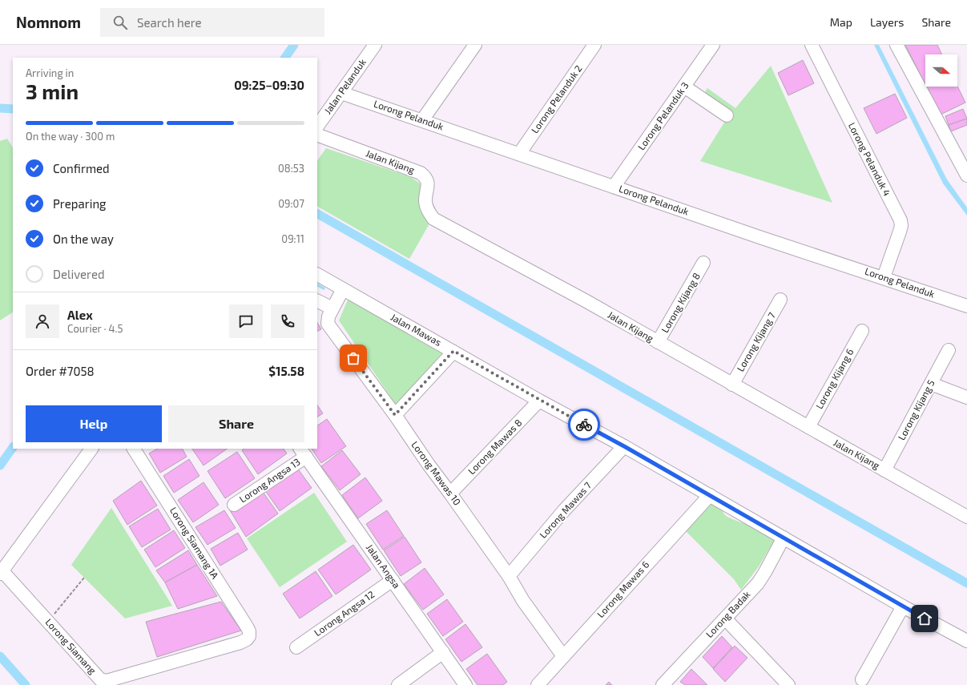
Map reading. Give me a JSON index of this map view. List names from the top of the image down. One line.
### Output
{"streets":{"street":["Jalan Pelanduk","Lorong Pelanduk 2","Lorong Pelanduk","Lorong Pelanduk 3","Lorong Pelanduk 4","Jalan Kijang","Lorong Kijang 8","Jalan Mawas","Lorong Kijang 7","Lorong Kijang 6","Lorong Kijang 5","Lorong Mawas 8","Lorong Mawas 10","Lorong Angsa 13","Lorong Mawas 7","Lorong Siamang 1A","Jalan Angsa","Lorong Mawas 6","Lorong Angsa 12","Lorong Badak","Lorong Siamang"]},"crossings":[["Jalan Pelanduk","Lorong Pelanduk"],["Lorong Pelanduk 2","Lorong Pelanduk"],["Lorong Pelanduk","Lorong Pelanduk 3"],["Lorong Pelanduk","Lorong Pelanduk 4"],["Jalan Kijang","Lorong Kijang 8"],["Jalan Kijang","Lorong Kijang 7"],["Jalan Kijang","Lorong Kijang 6"],["Jalan Kijang","Lorong Kijang 5"],["Jalan Mawas","Lorong Mawas 8"],["Jalan Mawas","Lorong Mawas 10"],["Jalan Mawas","Lorong Mawas 7"],["Jalan Mawas","Lorong Mawas 6"],["Jalan Mawas","Lorong Badak"],["Lorong Mawas 8","Lorong Mawas 10"],["Lorong Mawas 10","Lorong Mawas 7"],["Lorong Mawas 10","Lorong Mawas 6"],["Lorong Angsa 13","Jalan Angsa"],["Lorong Siamang 1A","Lorong Siamang"],["Jalan Angsa","Lorong Angsa 12"]],"north":"right","page":{"header":"Nomnom","search":"Search here","nav":["Map","Layers","Share"],"heading":["3 min","Arriving in","09:25–09:30"],"panel":["Alex","Courier · 4.5","Order #7058","$15.58"],"bar":"On the way · 300 m","list":[["Confirmed","08:53"],["Preparing","09:07"],["On the way","09:11"],"Delivered"],"buttons":["Help","Share"]}}
